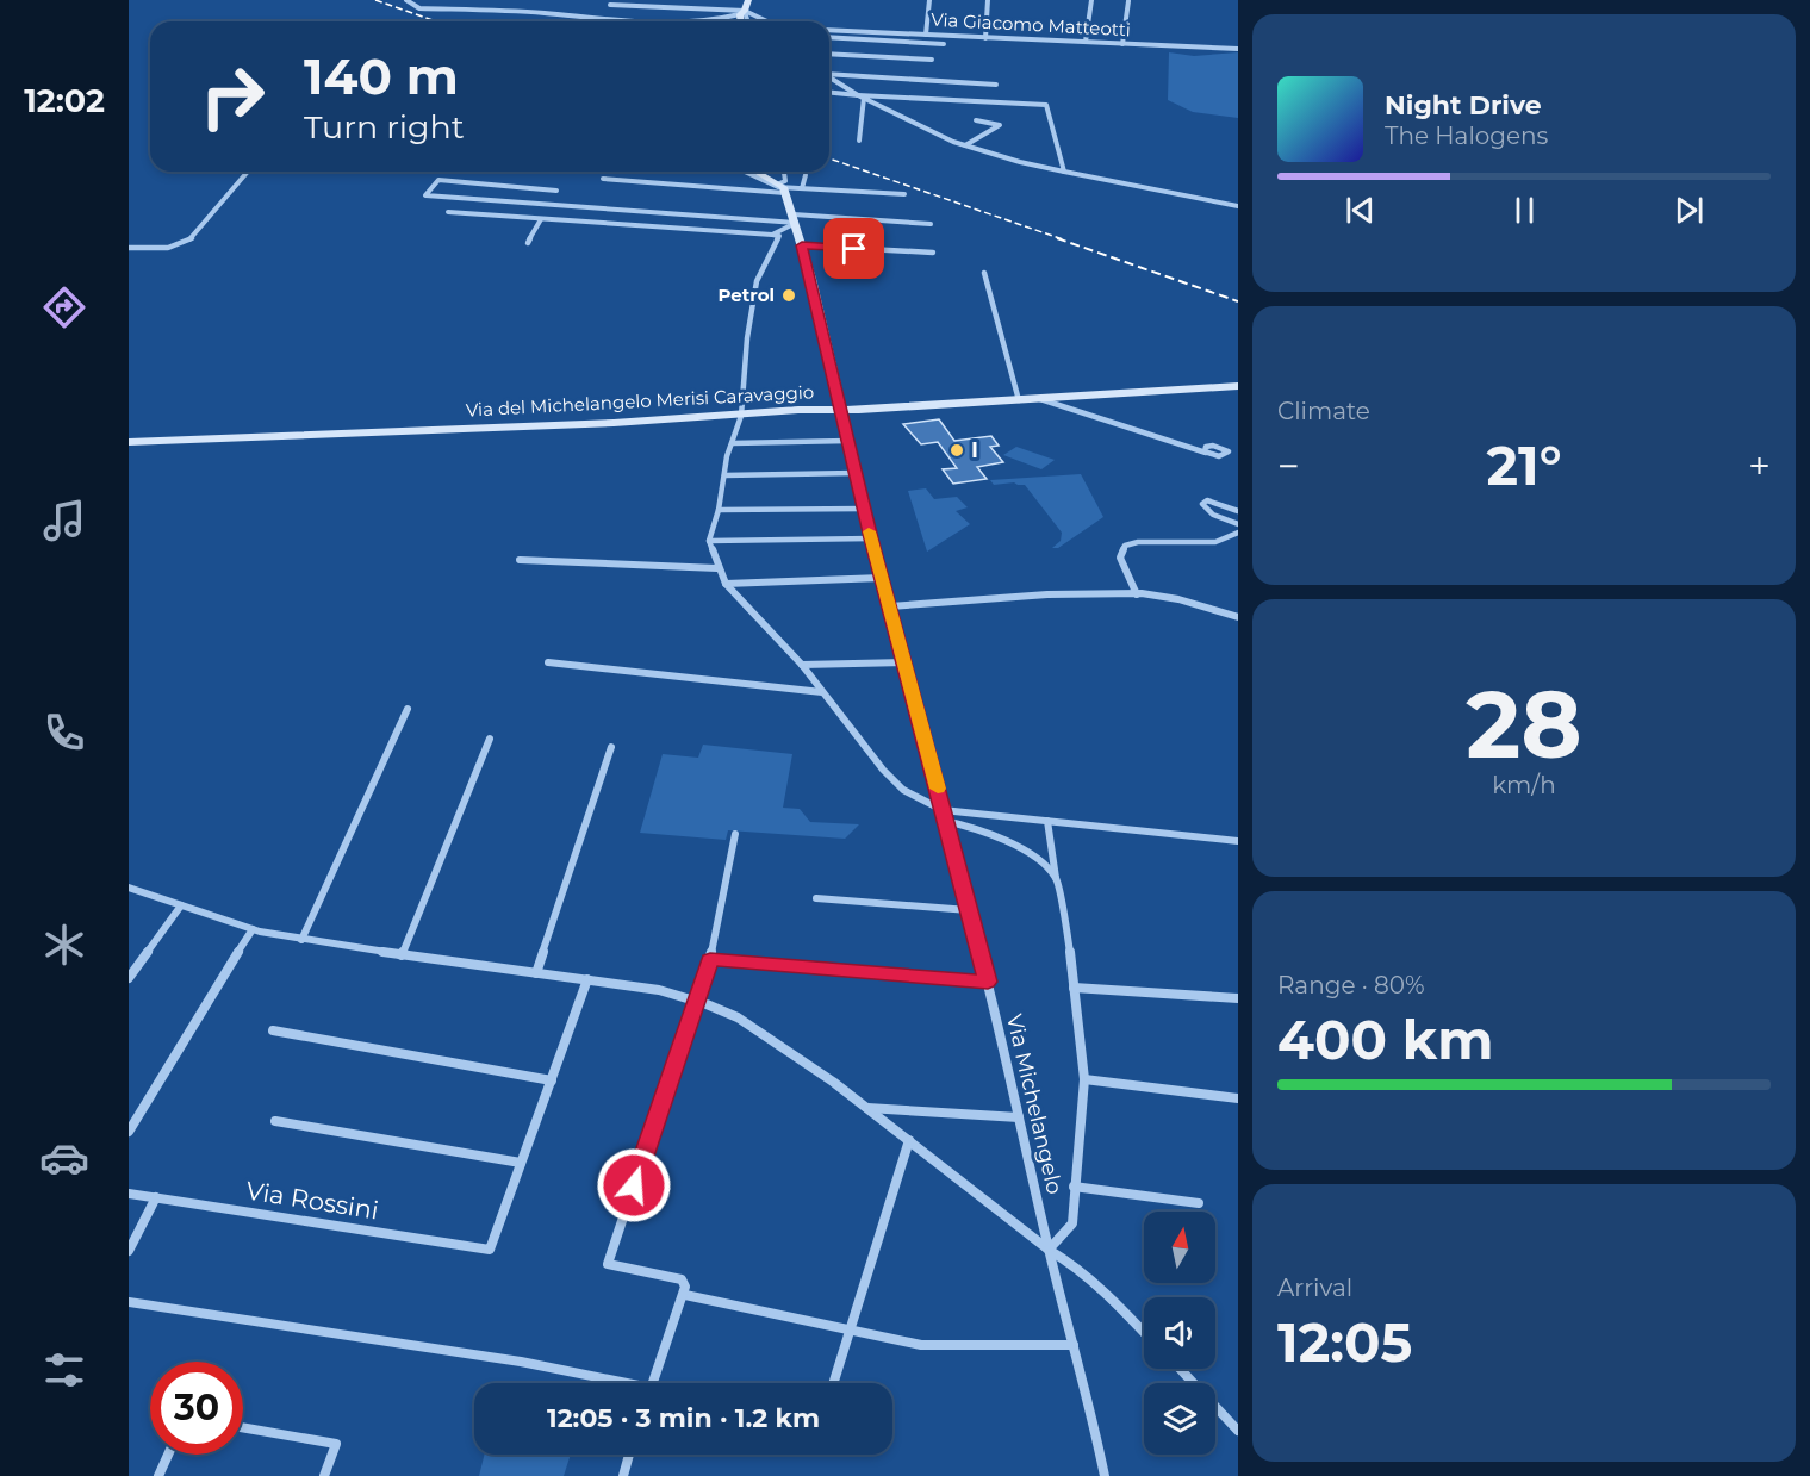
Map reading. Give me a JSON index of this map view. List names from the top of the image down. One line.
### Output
{"streets":{"street":["Via Giacomo Matteotti","Via del Michelangelo Merisi Caravaggio","Via Michelangelo","Via Rossini"]},"crossings":[["Via del Michelangelo Merisi Caravaggio","Via Michelangelo"]],"places":["Petrol","I"],"north":"top","page":{"tabs":"12:02","turn":["140 m","Turn right"],"song":["Night Drive","The Halogens"],"tile":["Climate",["28","km/h"],["Range · 80%","400 km"],["Arrival","12:05"]],"heat":["−","21°","+"],"limit":"30","trip":"12:05 · 3 min · 1.2 km"}}
